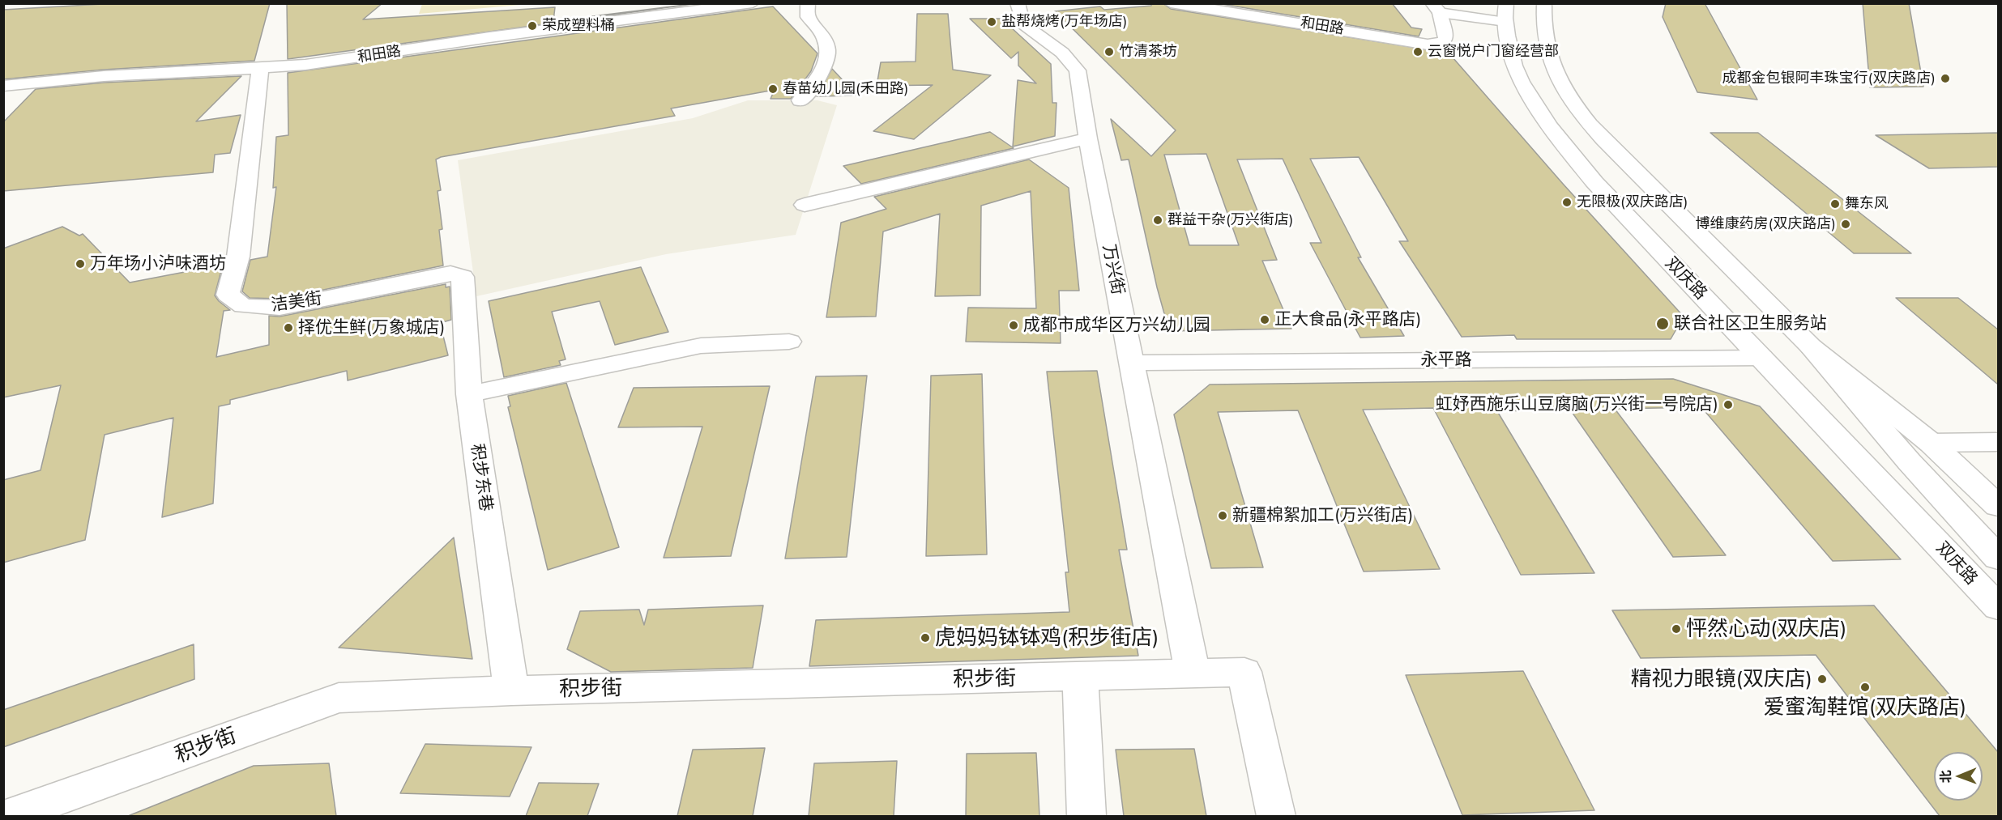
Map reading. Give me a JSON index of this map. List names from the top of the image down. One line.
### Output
{"streets":{"main road":["和田路","万兴街","双庆路","洁美街","永平路","积步东巷","积步街"]},"crossings":[["和田路","洁美街"],["万兴街","永平路"],["万兴街","积步街"],["双庆路","永平路"],["洁美街","积步东巷"],["积步东巷","积步街"]],"places":["盐帮烧烤(万年场店)","荣成塑料桶","竹清茶坊","云窗悦户门窗经营部","成都金包银阿丰珠宝行(双庆路店)","春苗幼儿园(禾田路)","无限极(双庆路店)","舞东风","群益干杂(万兴街店)","博维康药房(双庆路店)","万年场小泸味酒坊","正大食品(永平路店)","联合社区卫生服务站","成都市成华区万兴幼儿园","择优生鲜(万象城店)","虹妤西施乐山豆腐脑(万兴街一号院店)","新疆棉絮加工(万兴街店)","怦然心动(双庆店)","虎妈妈钵钵鸡(积步街店)","精视力眼镜(双庆店)","爱蜜淘鞋馆(双庆路店)"],"north":"left"}
